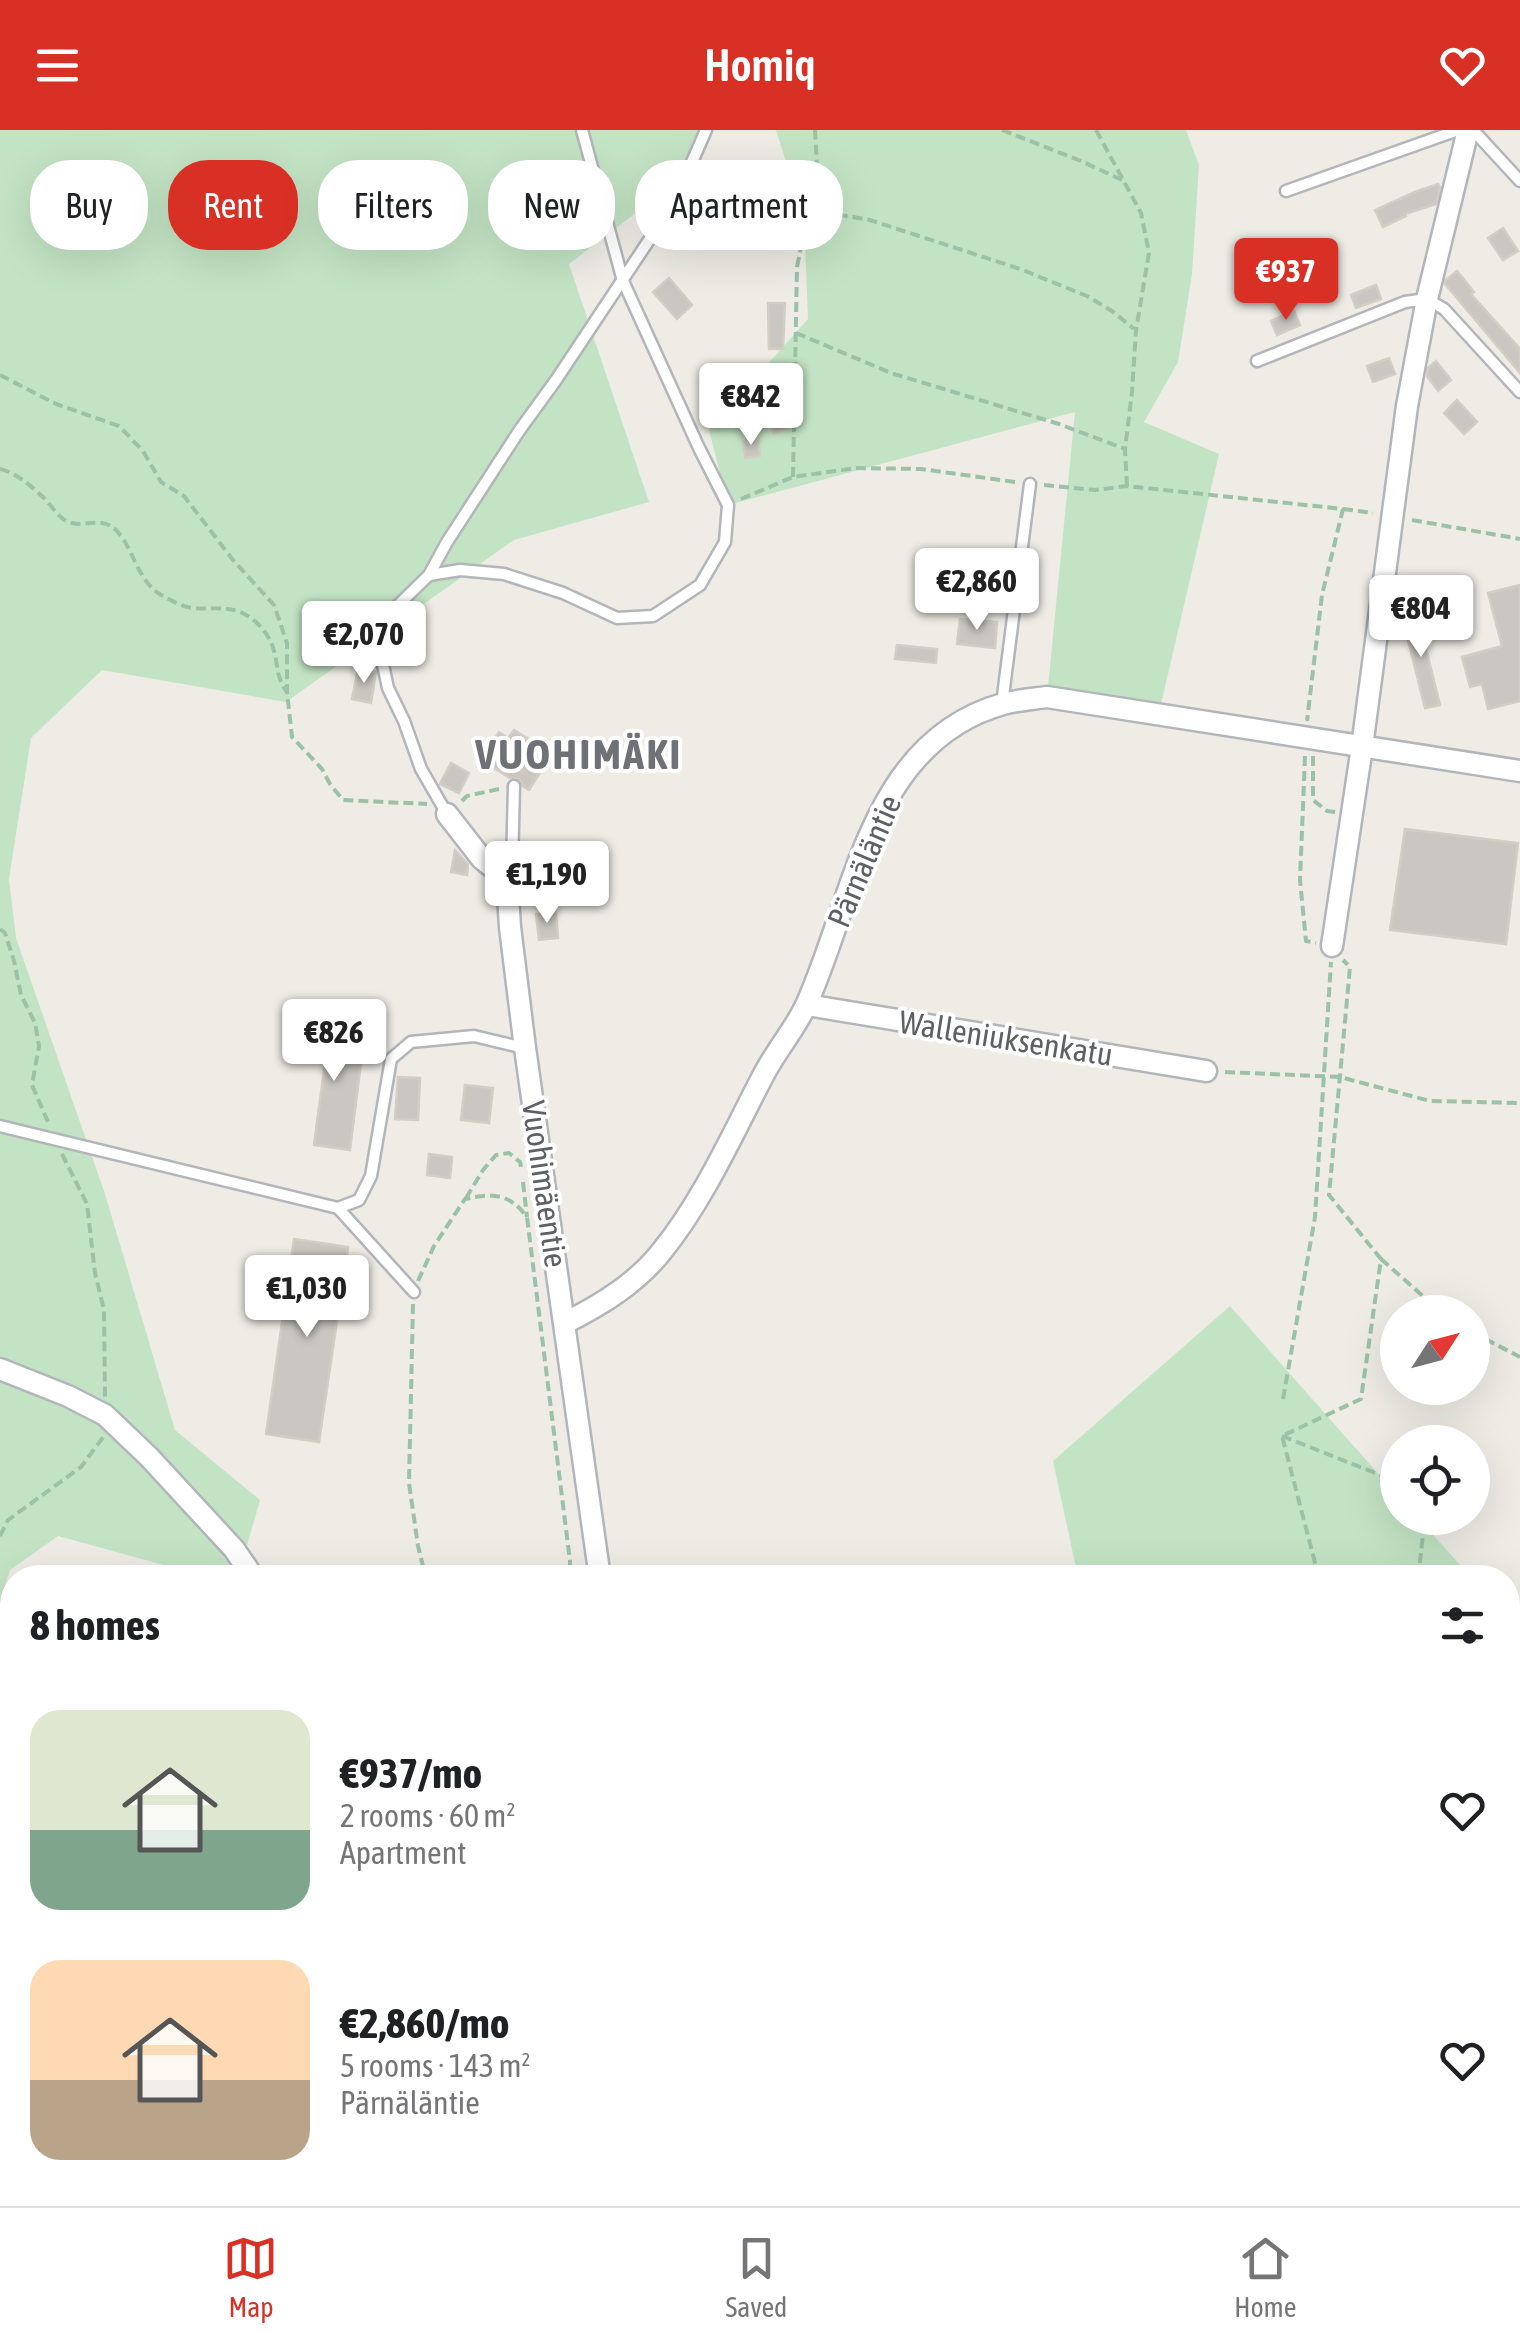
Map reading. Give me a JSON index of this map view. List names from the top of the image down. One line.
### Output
{"streets":{"street":["Pärnäläntie","Walleniuksenkatu","Vuohimäentie"]},"crossings":[["Pärnäläntie","Walleniuksenkatu"],["Pärnäläntie","Vuohimäentie"]],"districts":["VUOHIMÄKI"],"north":"top right","page":{"header":"Homiq","chip":["Buy","Rent","Filters","New","Apartment"],"price":["€937","€842","€2,860","€804","€2,070","€1,190","€826","€1,030"],"heading":"8 homes","list":[{"name":"€937/mo","note":"2 rooms · 60 m² · Apartment"},{"name":"€2,860/mo","note":"5 rooms · 143 m² · Pärnäläntie"}],"tabs":["Map","Saved","Home"]}}
